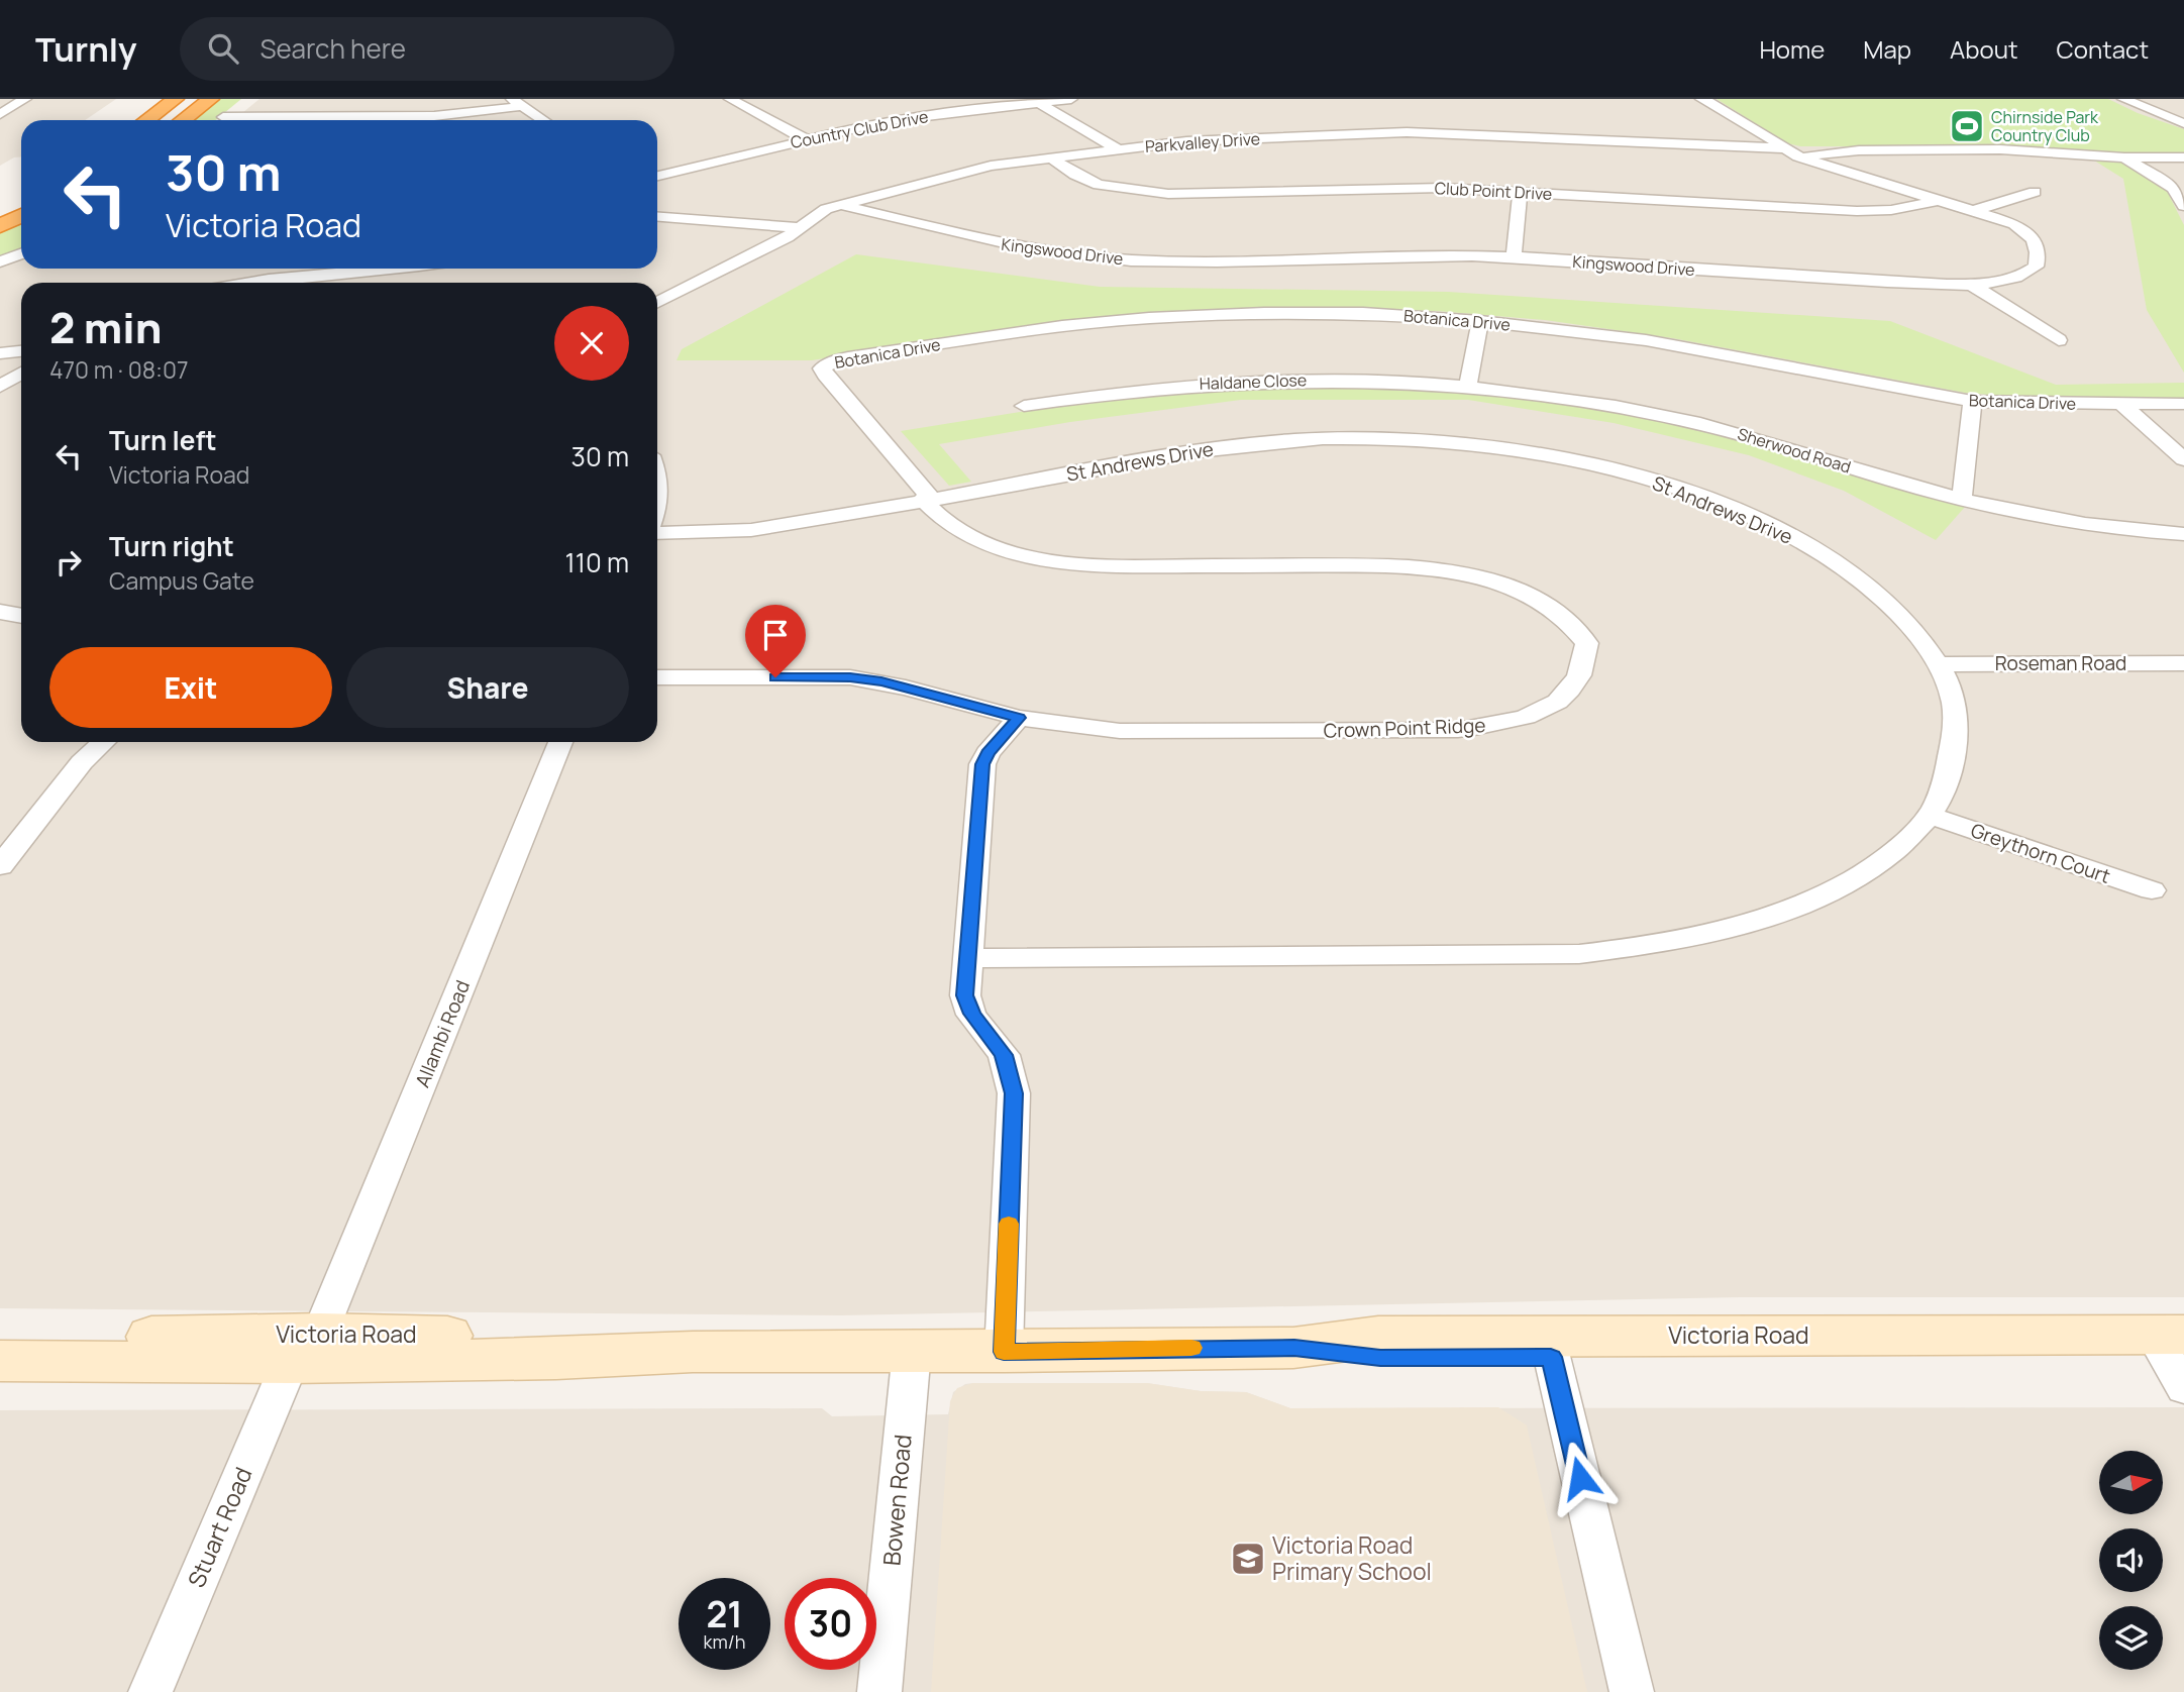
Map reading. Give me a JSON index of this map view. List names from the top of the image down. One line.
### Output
{"streets":{"main road":["Victoria Road"],"street":["Country Club Drive","Parkvalley Drive","Club Point Drive","Kingswood Drive","Botanica Drive","Haldane Close","Sherwood Road","St Andrews Drive","Roseman Road","Crown Point Ridge","Greythorn Court","Allambi Road","Bowen Road","Stuart Road"]},"crossings":[["Parkvalley Drive","Club Point Drive"],["Parkvalley Drive","Kingswood Drive"],["Club Point Drive","Kingswood Drive"],["Botanica Drive","St Andrews Drive"],["Botanica Drive","Crown Point Ridge"],["Haldane Close","Sherwood Road"],["St Andrews Drive","Roseman Road"],["St Andrews Drive","Crown Point Ridge"],["St Andrews Drive","Greythorn Court"],["Allambi Road","Victoria Road"],["Allambi Road","Stuart Road"],["Victoria Road","Bowen Road"],["Victoria Road","Stuart Road"]],"places":{"sports":["Chirnside Park Country Club"],"school or university":["Victoria Road Primary School"]},"north":"right","page":{"header":"Turnly","search":"Search here","nav":["Home","Map","About","Contact"],"turn":["30 m","Victoria Road"],"heading":["2 min","470 m · 08:07"],"list":[{"name":"Turn left","note":"Victoria Road","value":"30 m"},{"name":"Turn right","note":"Campus Gate","value":"110 m"}],"buttons":["Exit","Share"],"speed":"21 km/h","limit":"30"}}
